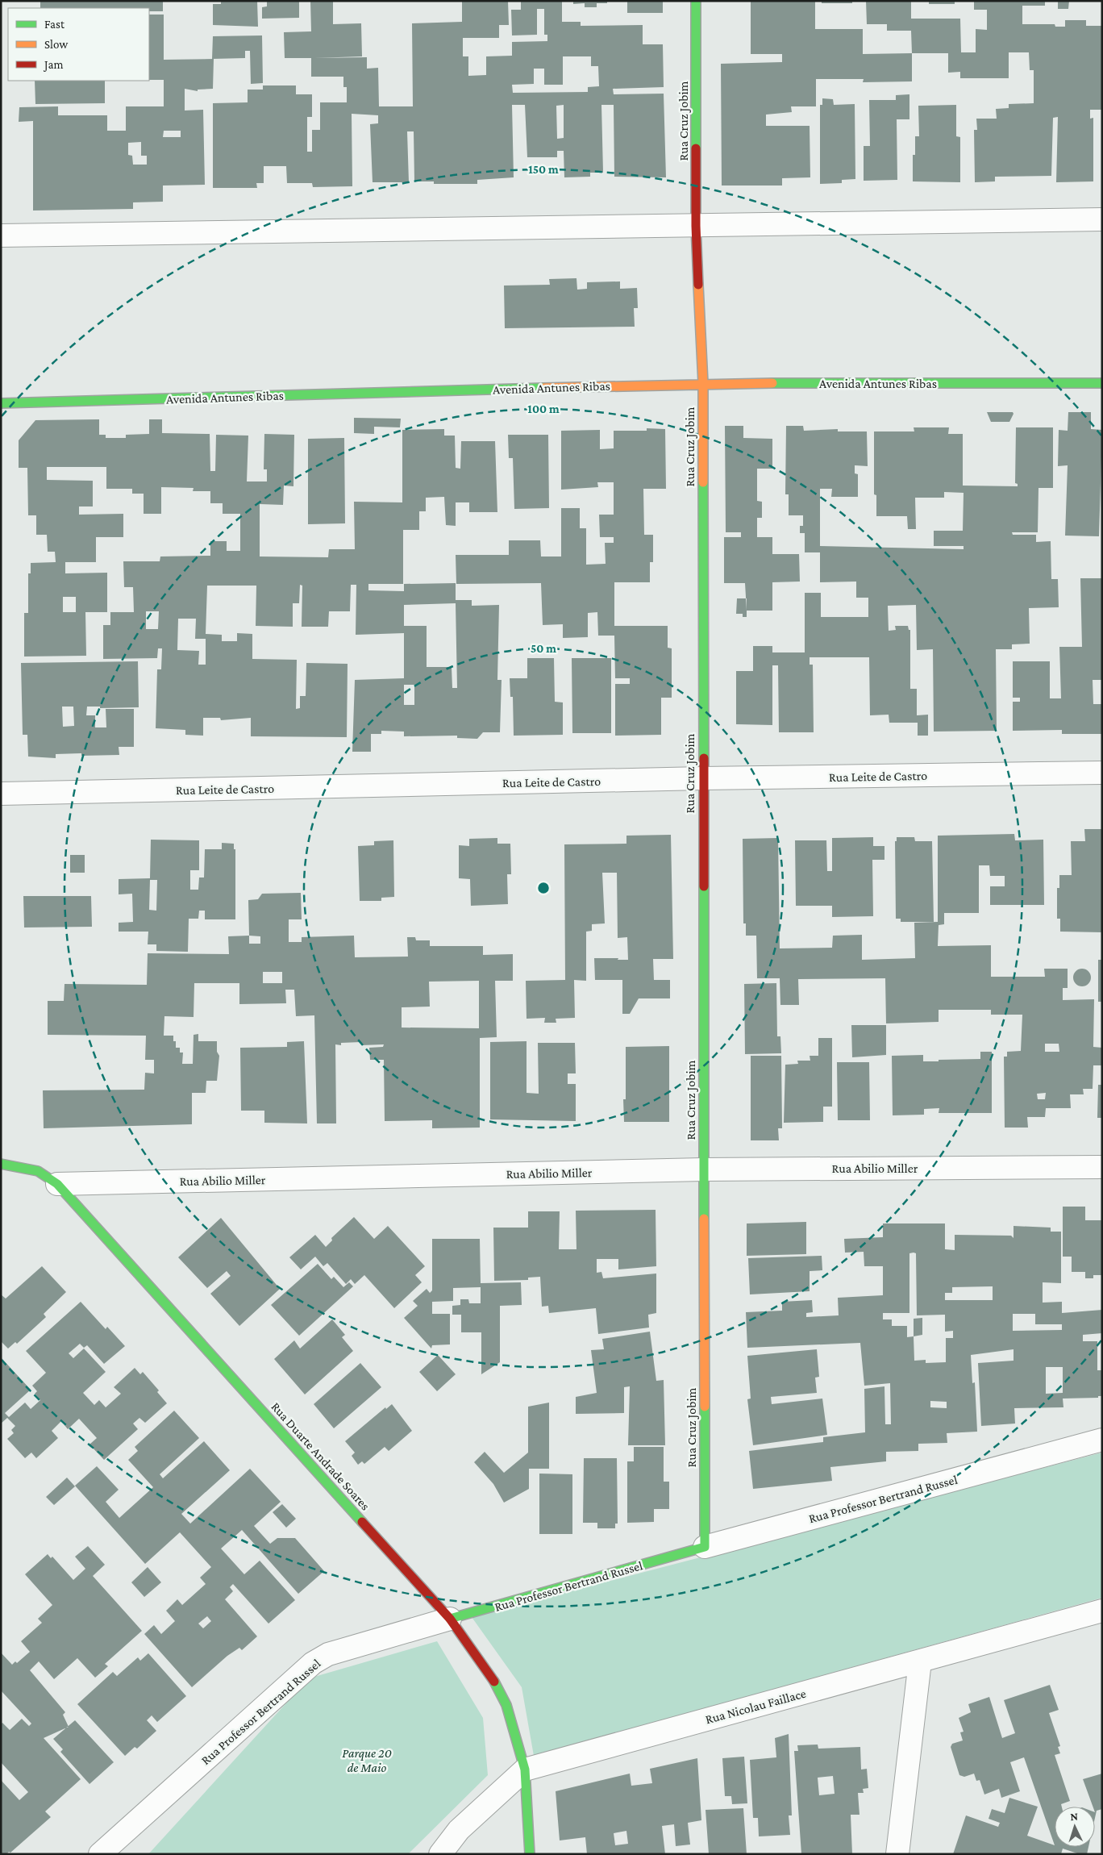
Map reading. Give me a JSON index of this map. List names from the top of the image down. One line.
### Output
{"streets":{"street":["Rua Cruz Jobim","Avenida Antunes Ribas","Rua Leite de Castro","Rua Abilio Miller","Rua Duarte Andrade Soares","Rua Professor Bertrand Russel","Rua Nicolau Faillace"]},"crossings":[["Rua Cruz Jobim","Avenida Antunes Ribas"],["Rua Cruz Jobim","Rua Leite de Castro"],["Rua Cruz Jobim","Rua Abilio Miller"],["Rua Cruz Jobim","Rua Professor Bertrand Russel"],["Rua Abilio Miller","Rua Duarte Andrade Soares"],["Rua Duarte Andrade Soares","Rua Professor Bertrand Russel"],["Rua Duarte Andrade Soares","Rua Nicolau Faillace"]],"parks":["Parque 20 de Maio"],"legend":["Fast","Slow","Jam"],"north":"top","rings":["150 m","100 m","50 m"]}
